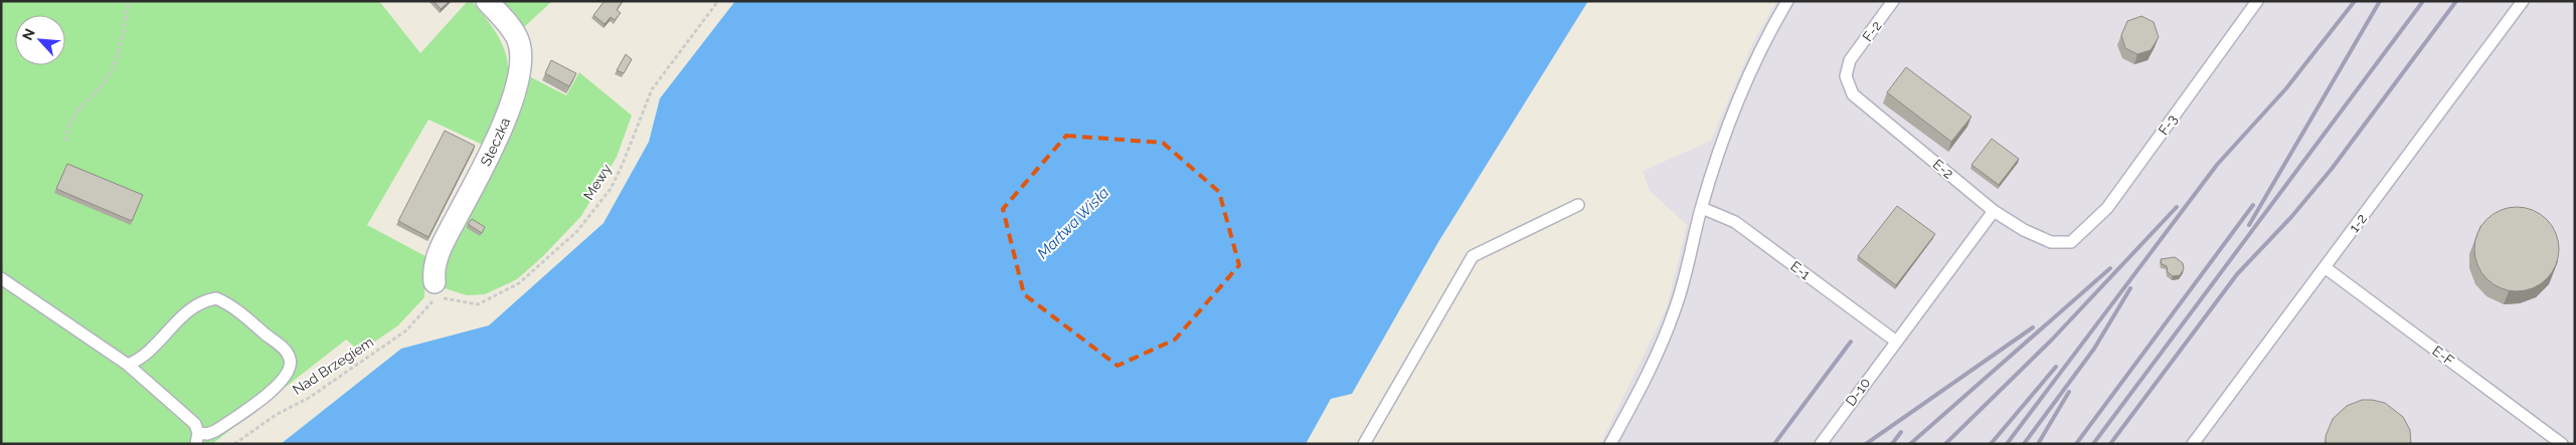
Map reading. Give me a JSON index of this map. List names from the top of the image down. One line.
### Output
{"streets":{"street":["Steczka"],"lane":["F-2","F-3","E-2","1-2","E-1","E-F","D-10"],"path":["Mewy","Nad Brzegiem"]},"crossings":[["F-2","E-2"],["F-3","E-2"],["Steczka","Mewy"],["Steczka","Nad Brzegiem"],["E-2","D-10"],["Mewy","Nad Brzegiem"],["1-2","E-F"],["E-1","D-10"]],"water":["Martwa Wisła"],"north":"top left"}
